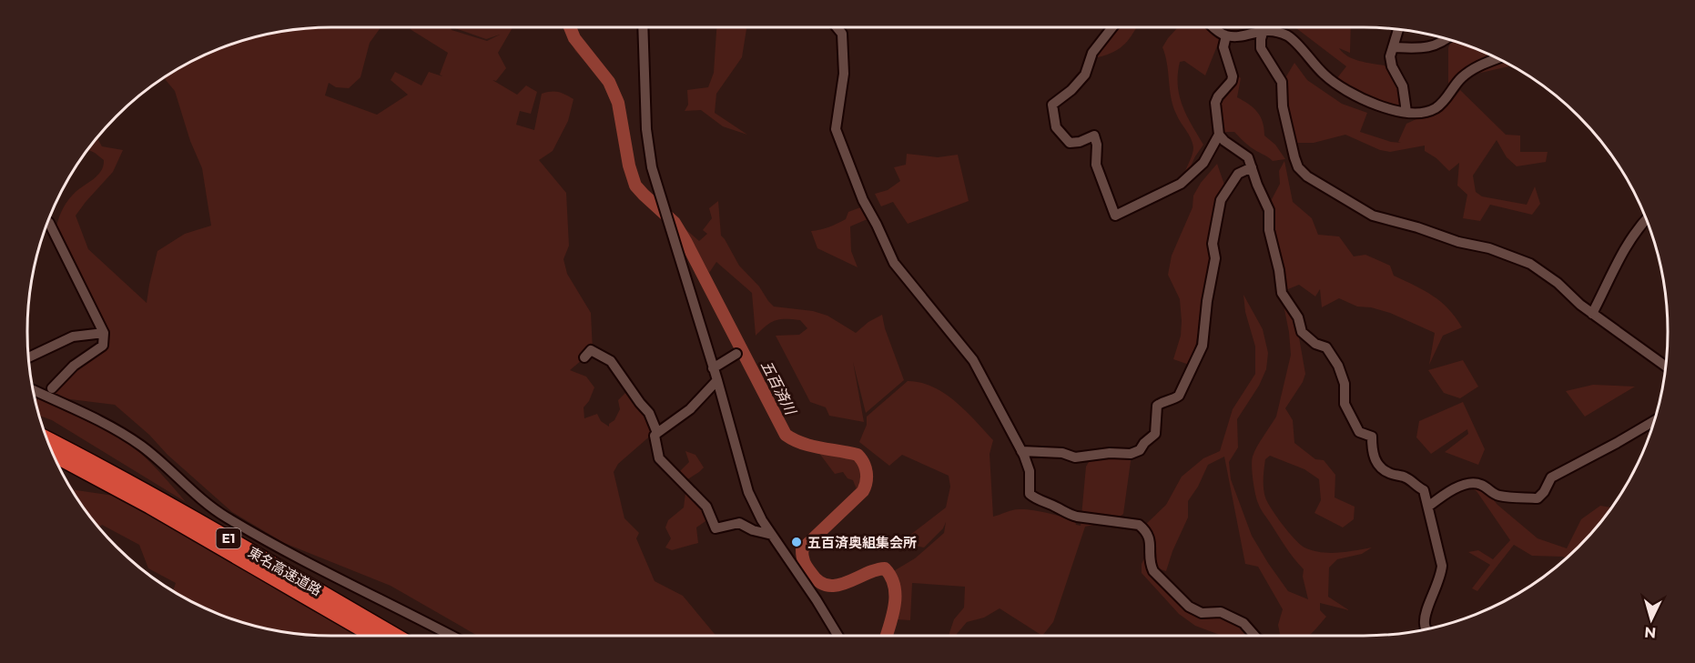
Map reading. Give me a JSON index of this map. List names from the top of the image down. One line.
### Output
{"streets":{"highway":["E1","東名高速道路"]},"water":["五百済川"],"places":["五百済奥組集会所"],"north":"bottom"}
